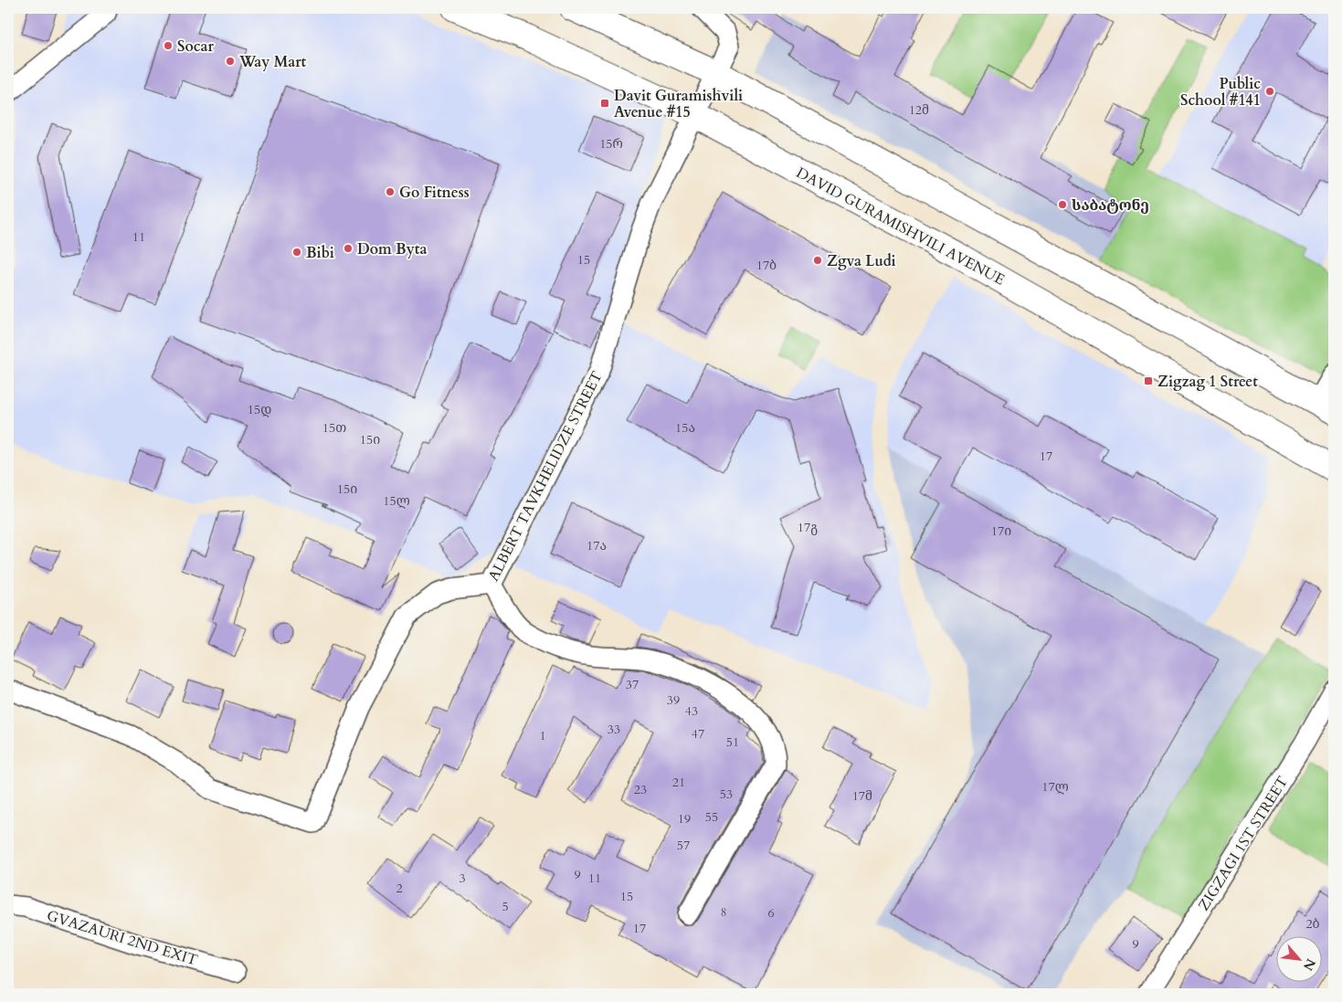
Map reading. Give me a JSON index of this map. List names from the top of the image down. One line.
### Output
{"streets":{"main road":["DAVID GURAMISHVILI AVENUE"],"street":["ALBERT TAVKHELIDZE STREET","ZIGZAGI 1ST STREET","GVAZAURI 2ND EXIT"]},"crossings":[["DAVID GURAMISHVILI AVENUE","ALBERT TAVKHELIDZE STREET"]],"places":{"other":["Socar","Way Mart","Public School #141","Go Fitness","საბატონე","Dom Byta","Bibi","Zgva Ludi"],"transit":["Davit Guramishvili Avenue #15","Zigzag 1 Street"]},"house_numbers":["12მ","15რ","11","15","17ბ","15დ","15თ","15ა","15ი","17","15ი","15ლ","17გ","17ი","17ა","37","39","43","33","47","1","51","21","17ლ","23","53","17მ","55","19","57","9","3","11","2","15","5","8","6","2ბ","17","9"],"north":"bottom right"}
